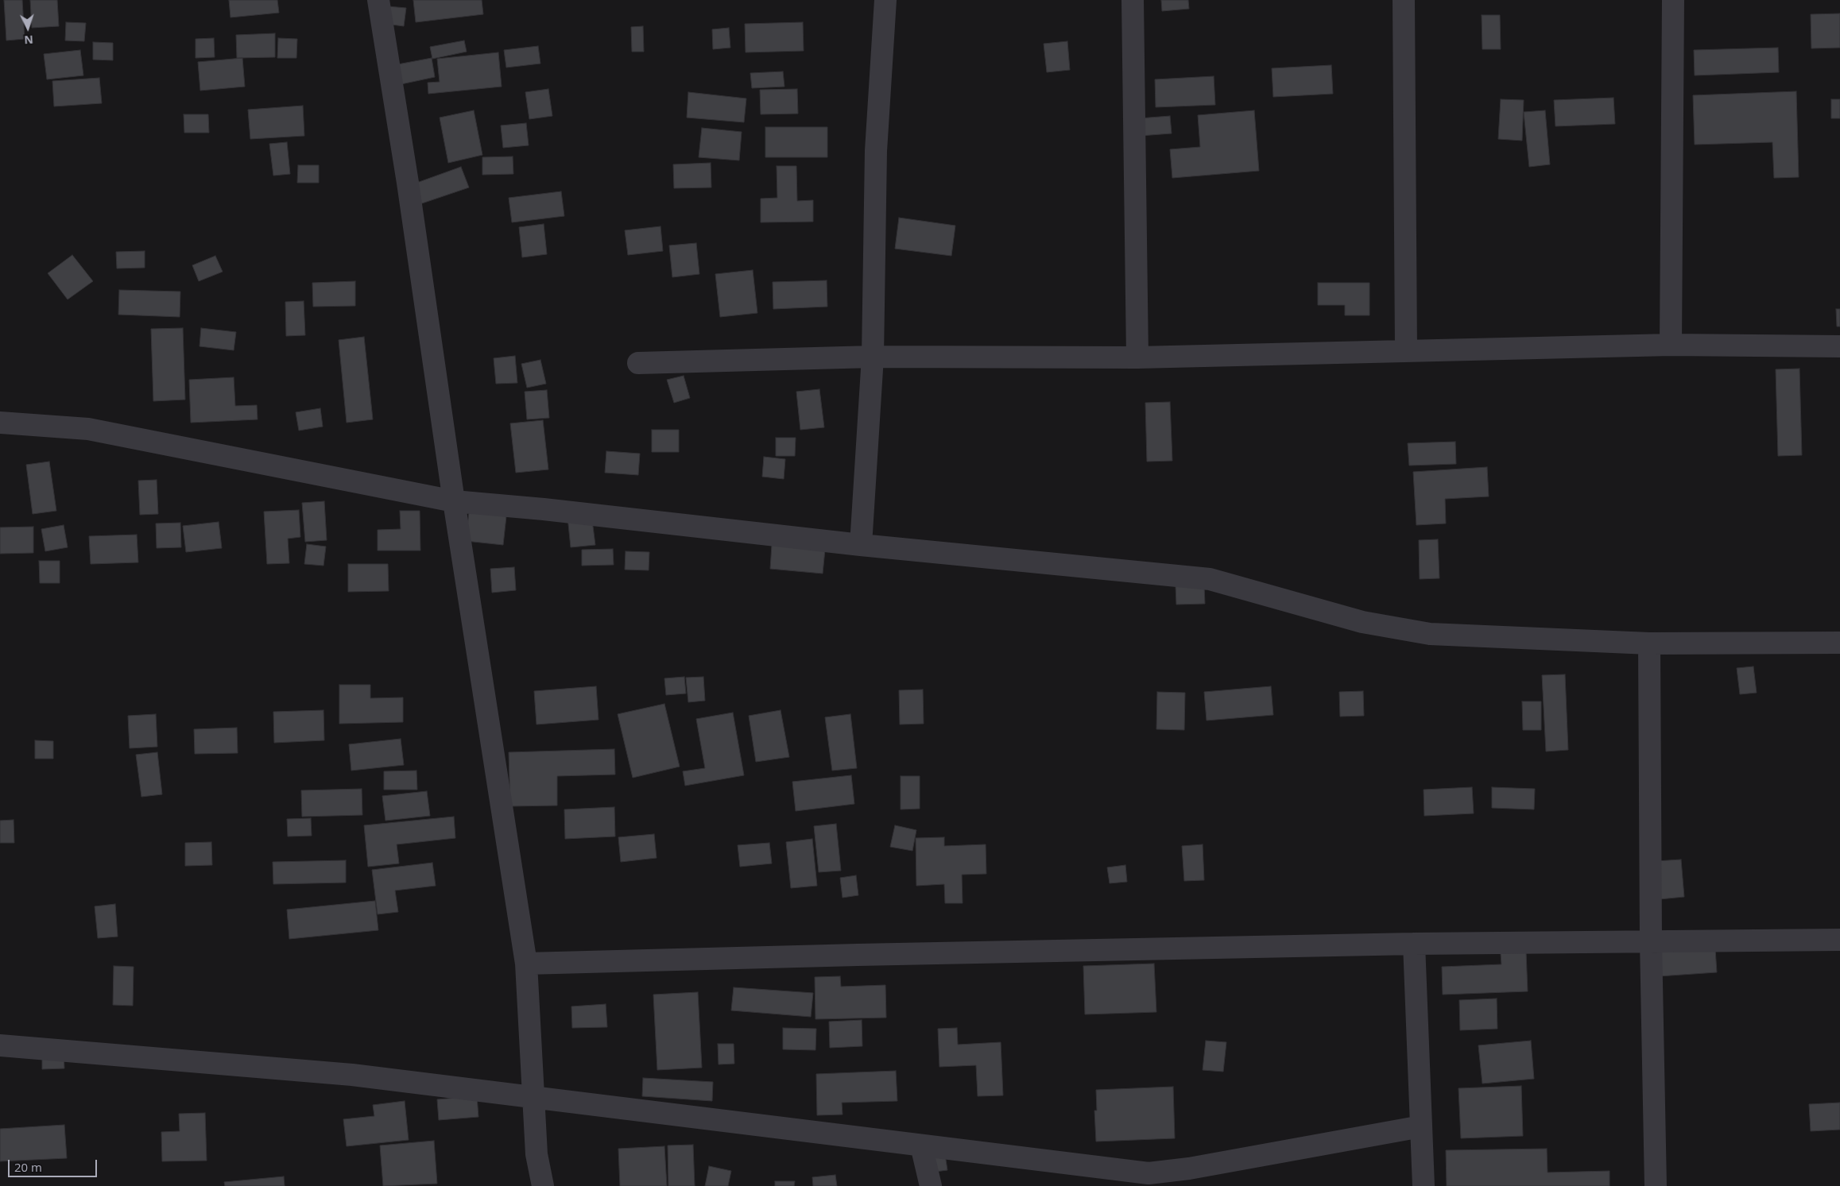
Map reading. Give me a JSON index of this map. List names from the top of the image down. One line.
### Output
{"scale_bar":"20 m","north":"bottom"}
